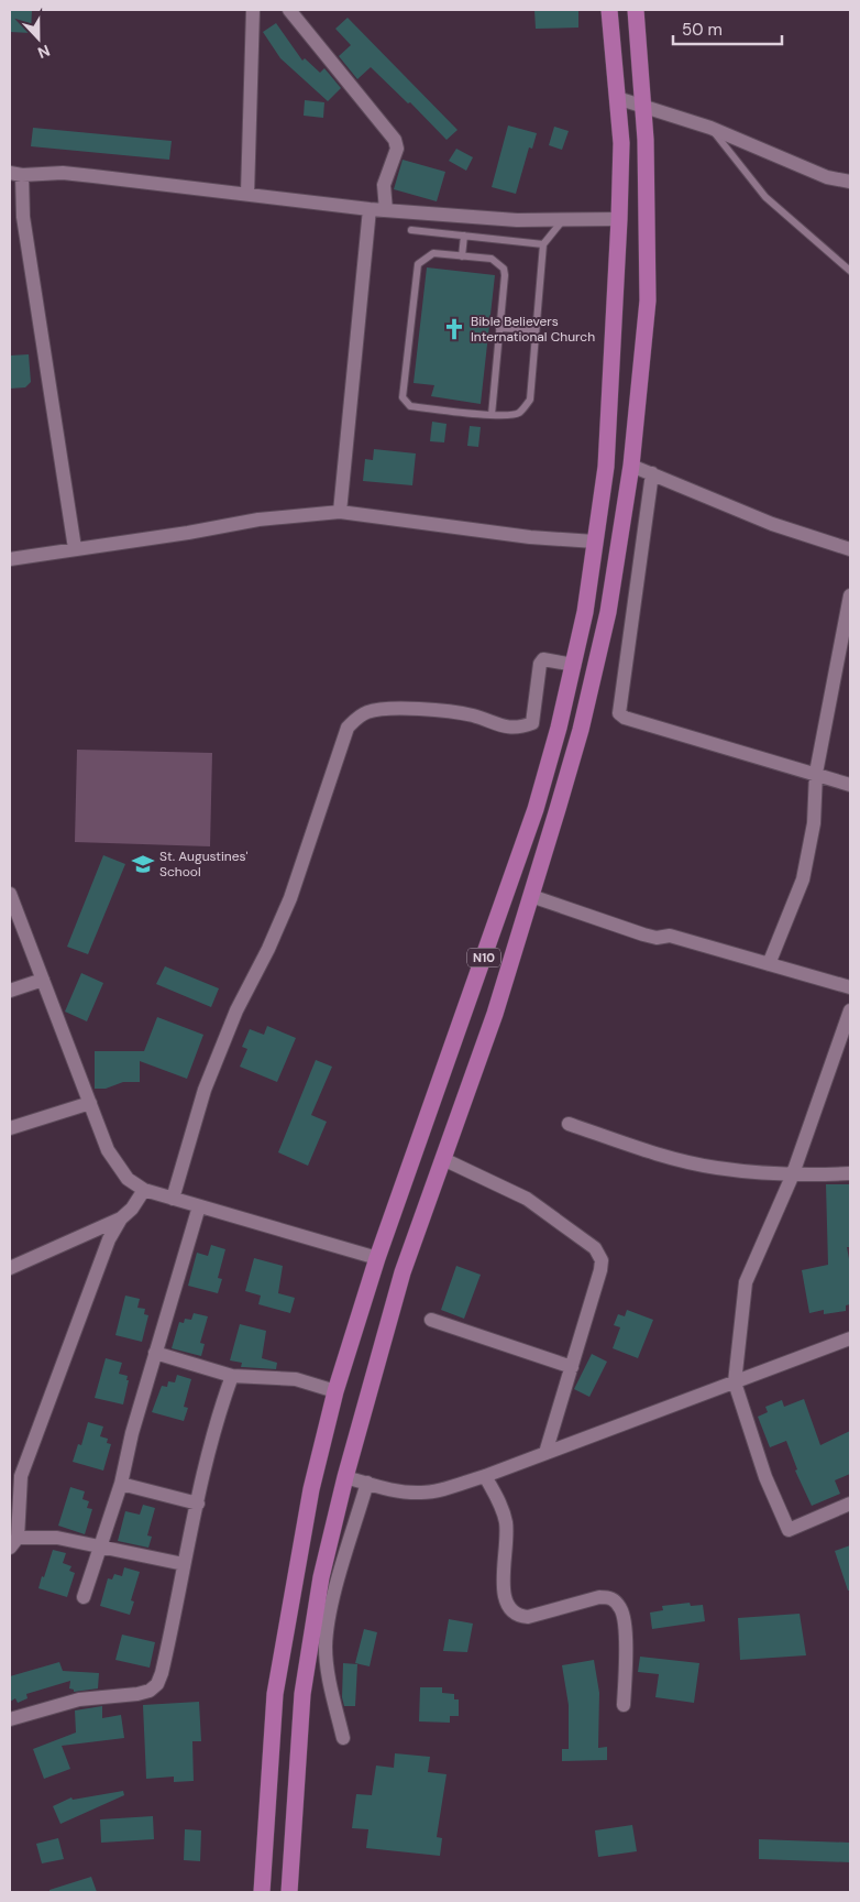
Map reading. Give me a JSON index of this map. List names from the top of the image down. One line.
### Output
{"streets":{"main road":["N10"]},"places":{"church":["Bible Believers International Church"],"school or university":["St. Augustines' School"]},"scale_bar":"50 m","north":"bottom"}
